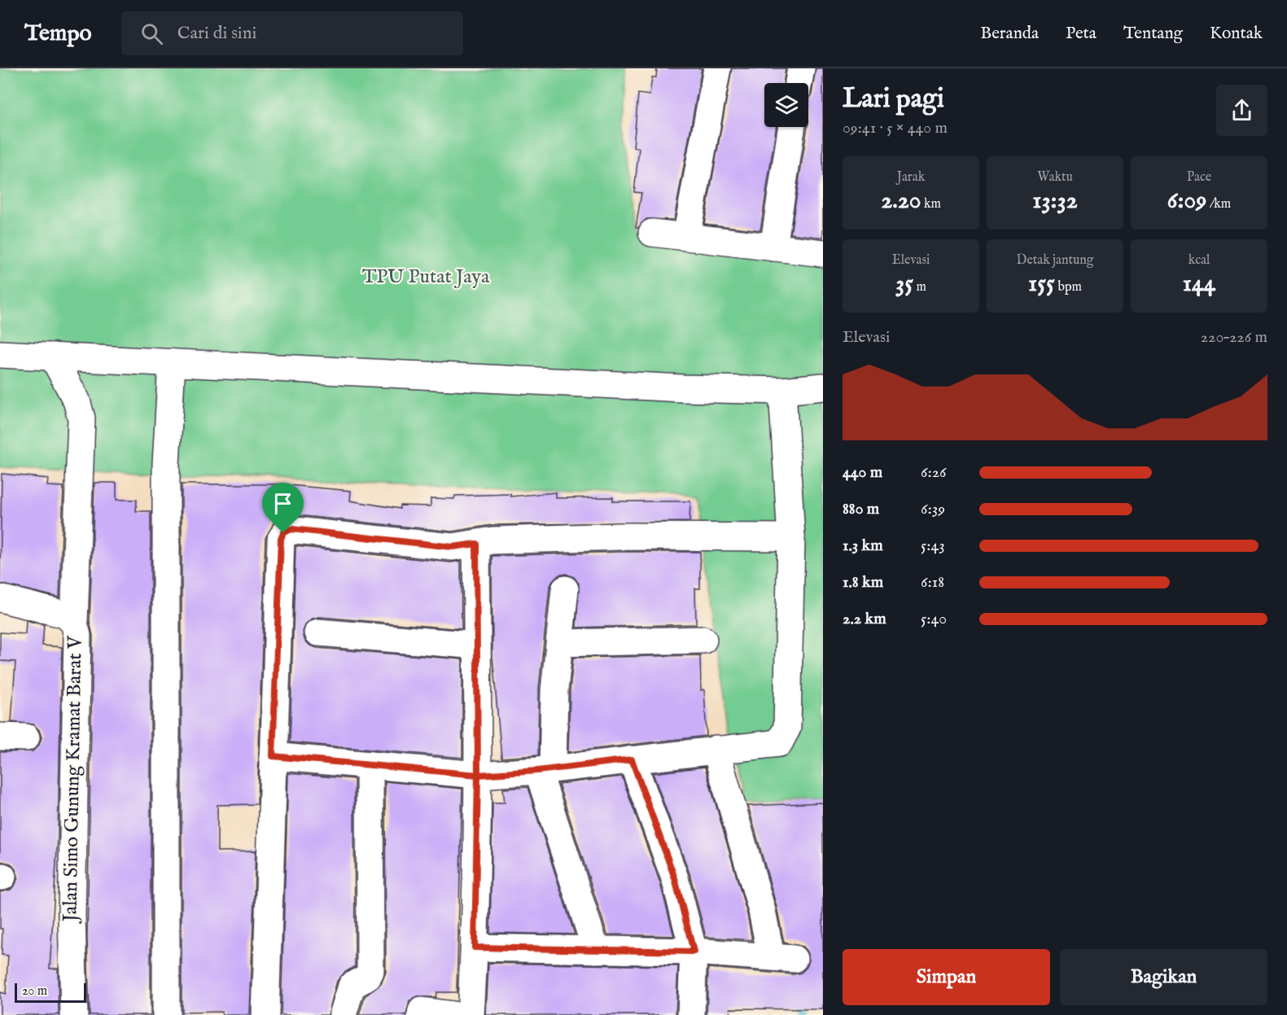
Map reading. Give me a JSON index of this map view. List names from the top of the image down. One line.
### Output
{"streets":{"street":["Jalan Simo Gunung Kramat Barat V"]},"parks":["TPU Putat Jaya"],"scale_bar":"20 m","page":{"header":"Tempo","search":"Cari di sini","nav":["Beranda","Peta","Tentang","Kontak"],"heading":["Lari pagi","09:41 · 5 × 440 m"],"stats":[["Jarak","2.20 km"],["Waktu","13:32"],["Pace","6:09 /km"],["Elevasi","35 m"],["Detak jantung","155 bpm"],["kcal","144"]],"chart":["Elevasi","220–226 m"],"list":[{"name":"440 m","note":"6:26"},{"name":"880 m","note":"6:39"},{"name":"1.3 km","note":"5:43"},{"name":"1.8 km","note":"6:18"},{"name":"2.2 km","note":"5:40"}],"buttons":["Simpan","Bagikan"],"scale":"20 m"}}
